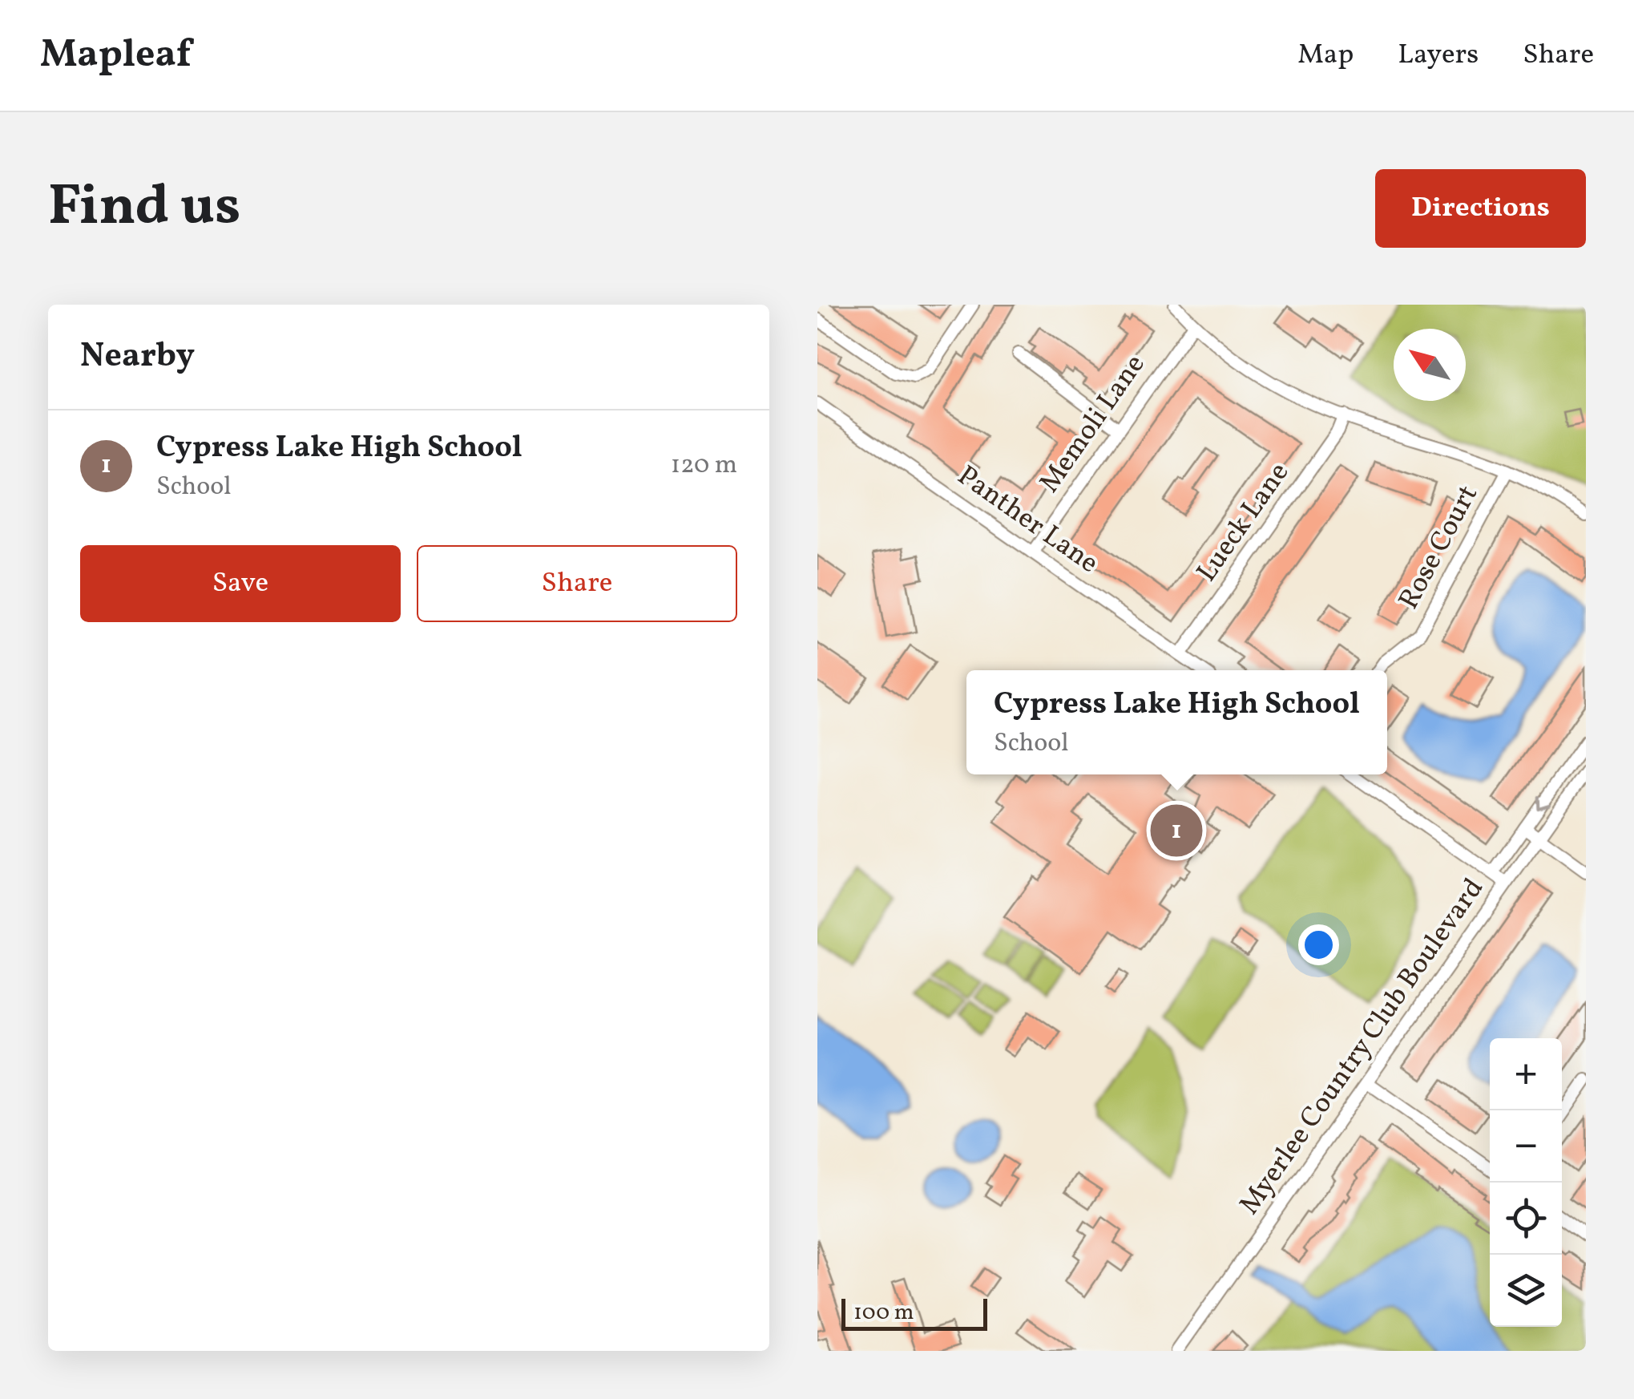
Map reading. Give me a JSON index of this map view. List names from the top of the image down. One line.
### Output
{"streets":{"street":["Memoli Lane","Panther Lane","Lueck Lane","Rose Court","Myerlee Country Club Boulevard"]},"crossings":[["Memoli Lane","Panther Lane"],["Panther Lane","Lueck Lane"]],"scale_bar":"100 m","north":"top left","page":{"header":"Mapleaf","nav":["Map","Layers","Share"],"title":"Find us","buttons":["Directions",["Save","Share"]],"heading":"Nearby","list":[{"mark":"1","name":"Cypress Lake High School","note":"School","value":"120 m"}],"popup":["Cypress Lake High School","School"],"pins":"1","map_buttons":["+","−"],"scale":"100 m"}}
